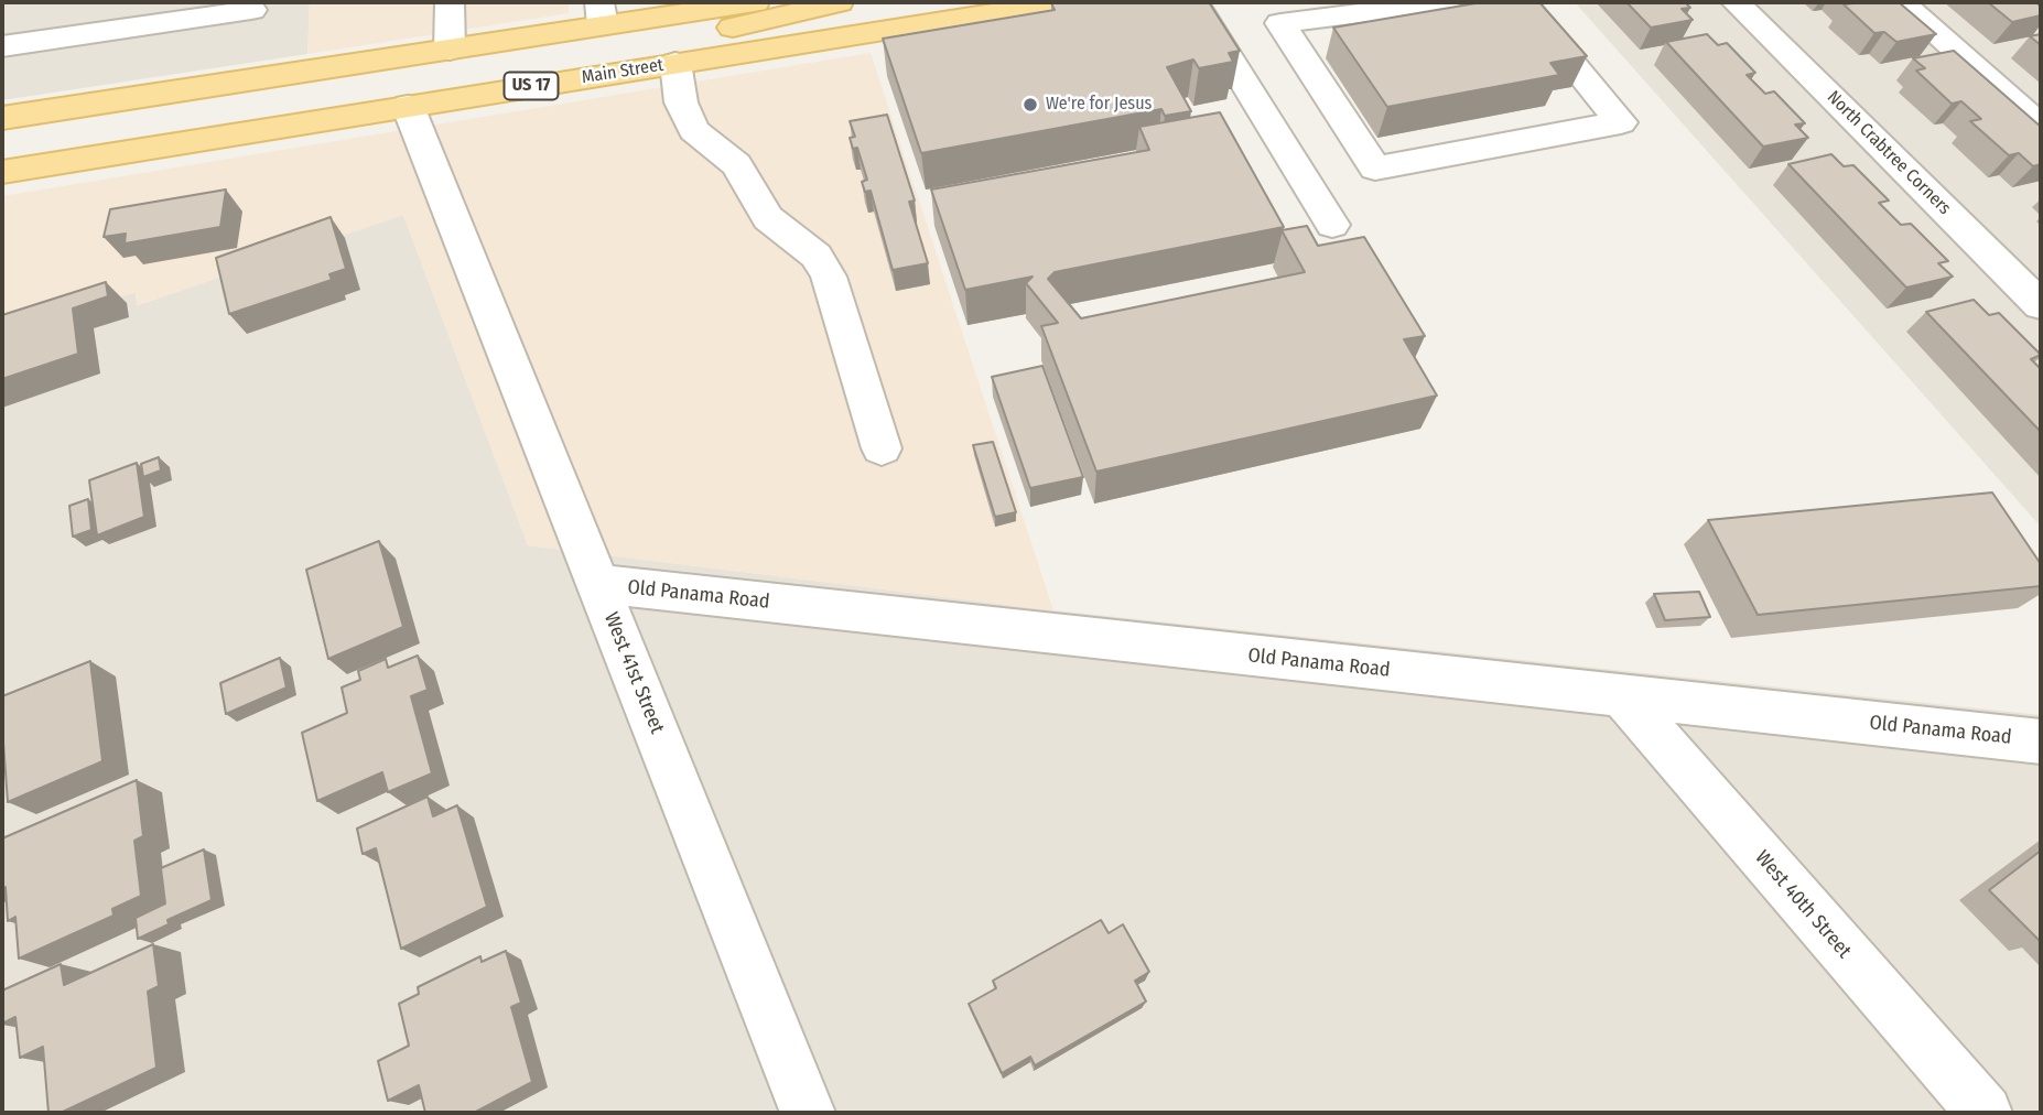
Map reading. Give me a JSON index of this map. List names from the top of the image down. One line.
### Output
{"streets":{"main road":["Main Street","US 17"],"street":["North Crabtree Corners","Old Panama Road","West 41st Street","West 40th Street"]},"crossings":[["Main Street","West 41st Street"],["Old Panama Road","West 41st Street"],["Old Panama Road","West 40th Street"]],"places":["We're for Jesus"]}
